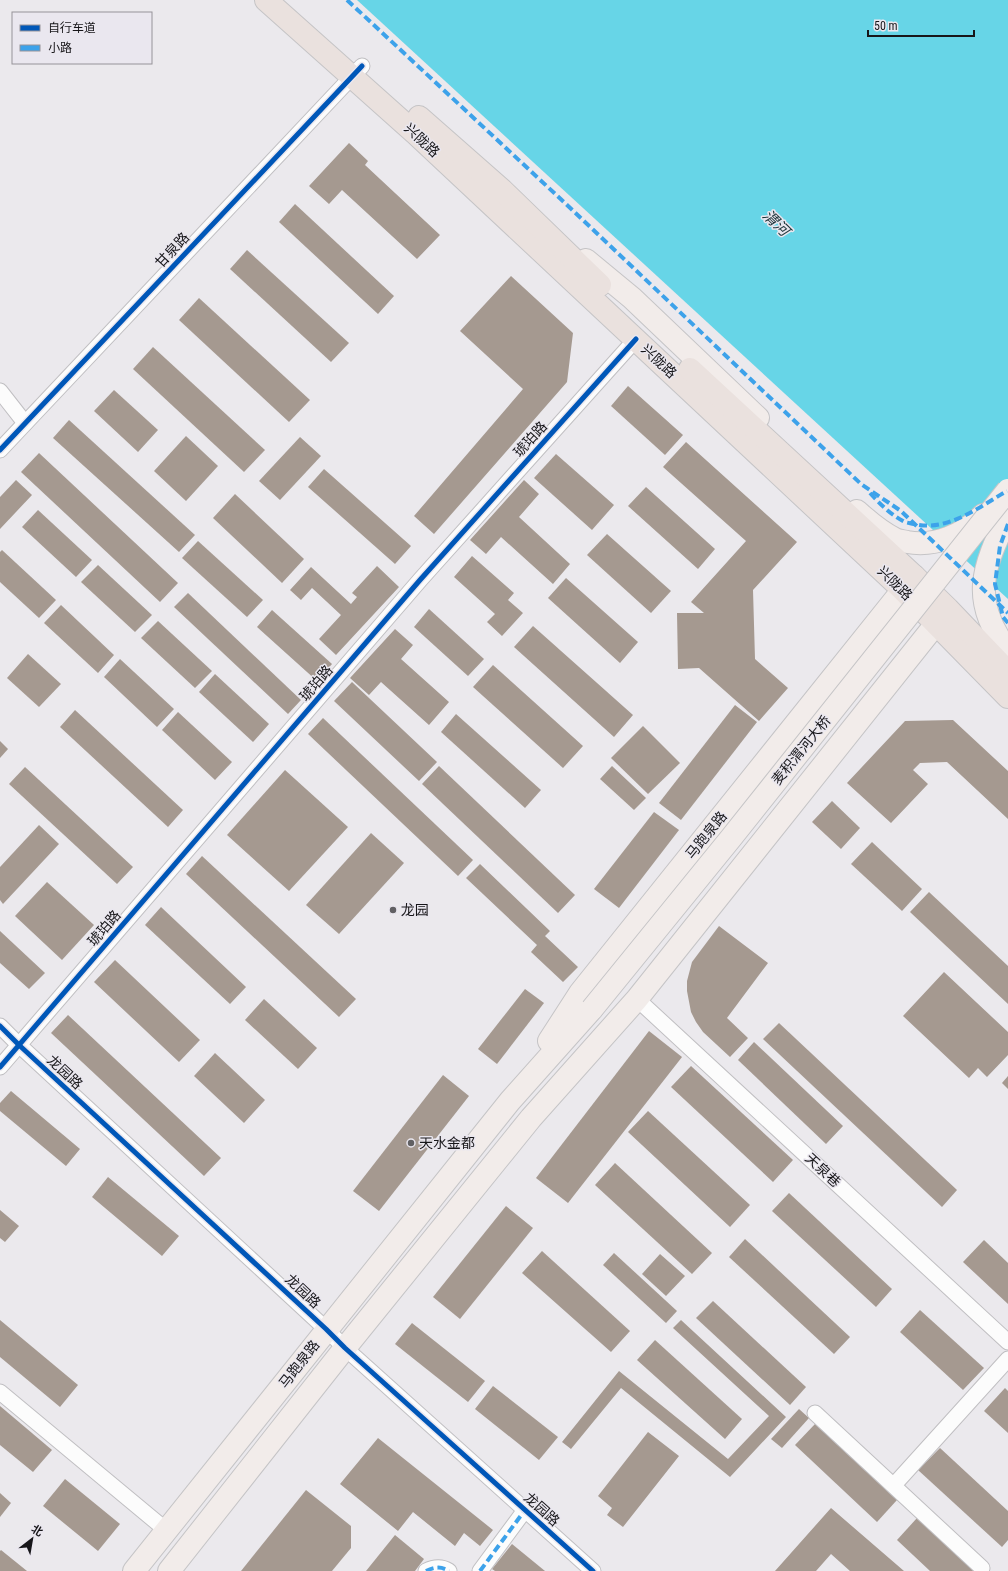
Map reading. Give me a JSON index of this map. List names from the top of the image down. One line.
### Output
{"streets":{"highway":["兴陇路"],"main road":["麦积渭河大桥","马跑泉路"],"street":["甘泉路","琥珀路","龙园路","天泉巷"]},"crossings":[["兴陇路","甘泉路"],["兴陇路","琥珀路"],["兴陇路","马跑泉路"],["琥珀路","龙园路"],["麦积渭河大桥","马跑泉路"],["马跑泉路","龙园路"],["马跑泉路","天泉巷"]],"water":["渭河"],"places":["龙园","天水金都"],"legend":["自行车道","小路"],"scale_bar":"50 m","north":"top right"}
